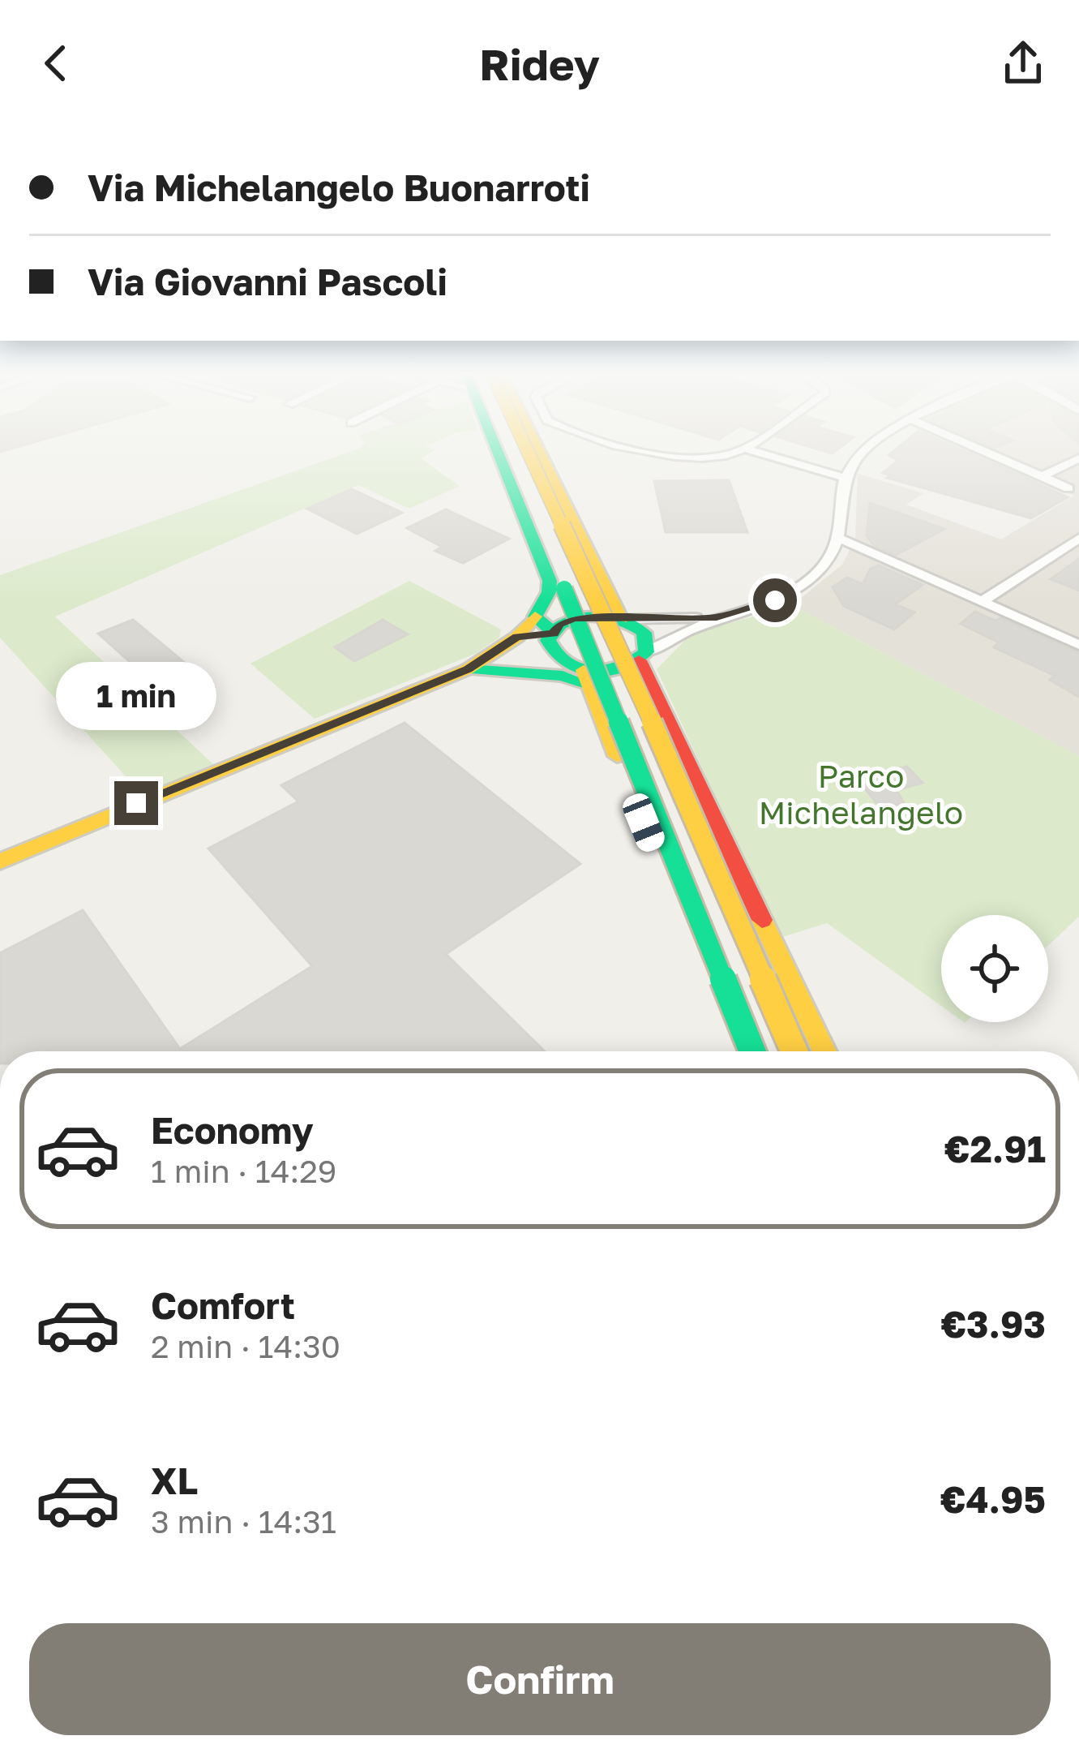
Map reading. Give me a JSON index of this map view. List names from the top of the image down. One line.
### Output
{"parks":["Parco Michelangelo"],"page":{"header":"Ridey","banner":["Via Michelangelo Buonarroti","Via Giovanni Pascoli"],"bubble":"1 min","list":[{"name":"Economy","note":"1 min · 14:29","value":"€2.91"},{"name":"Comfort","note":"2 min · 14:30","value":"€3.93"},{"name":"XL","note":"3 min · 14:31","value":"€4.95"}],"buttons":"Confirm"}}
